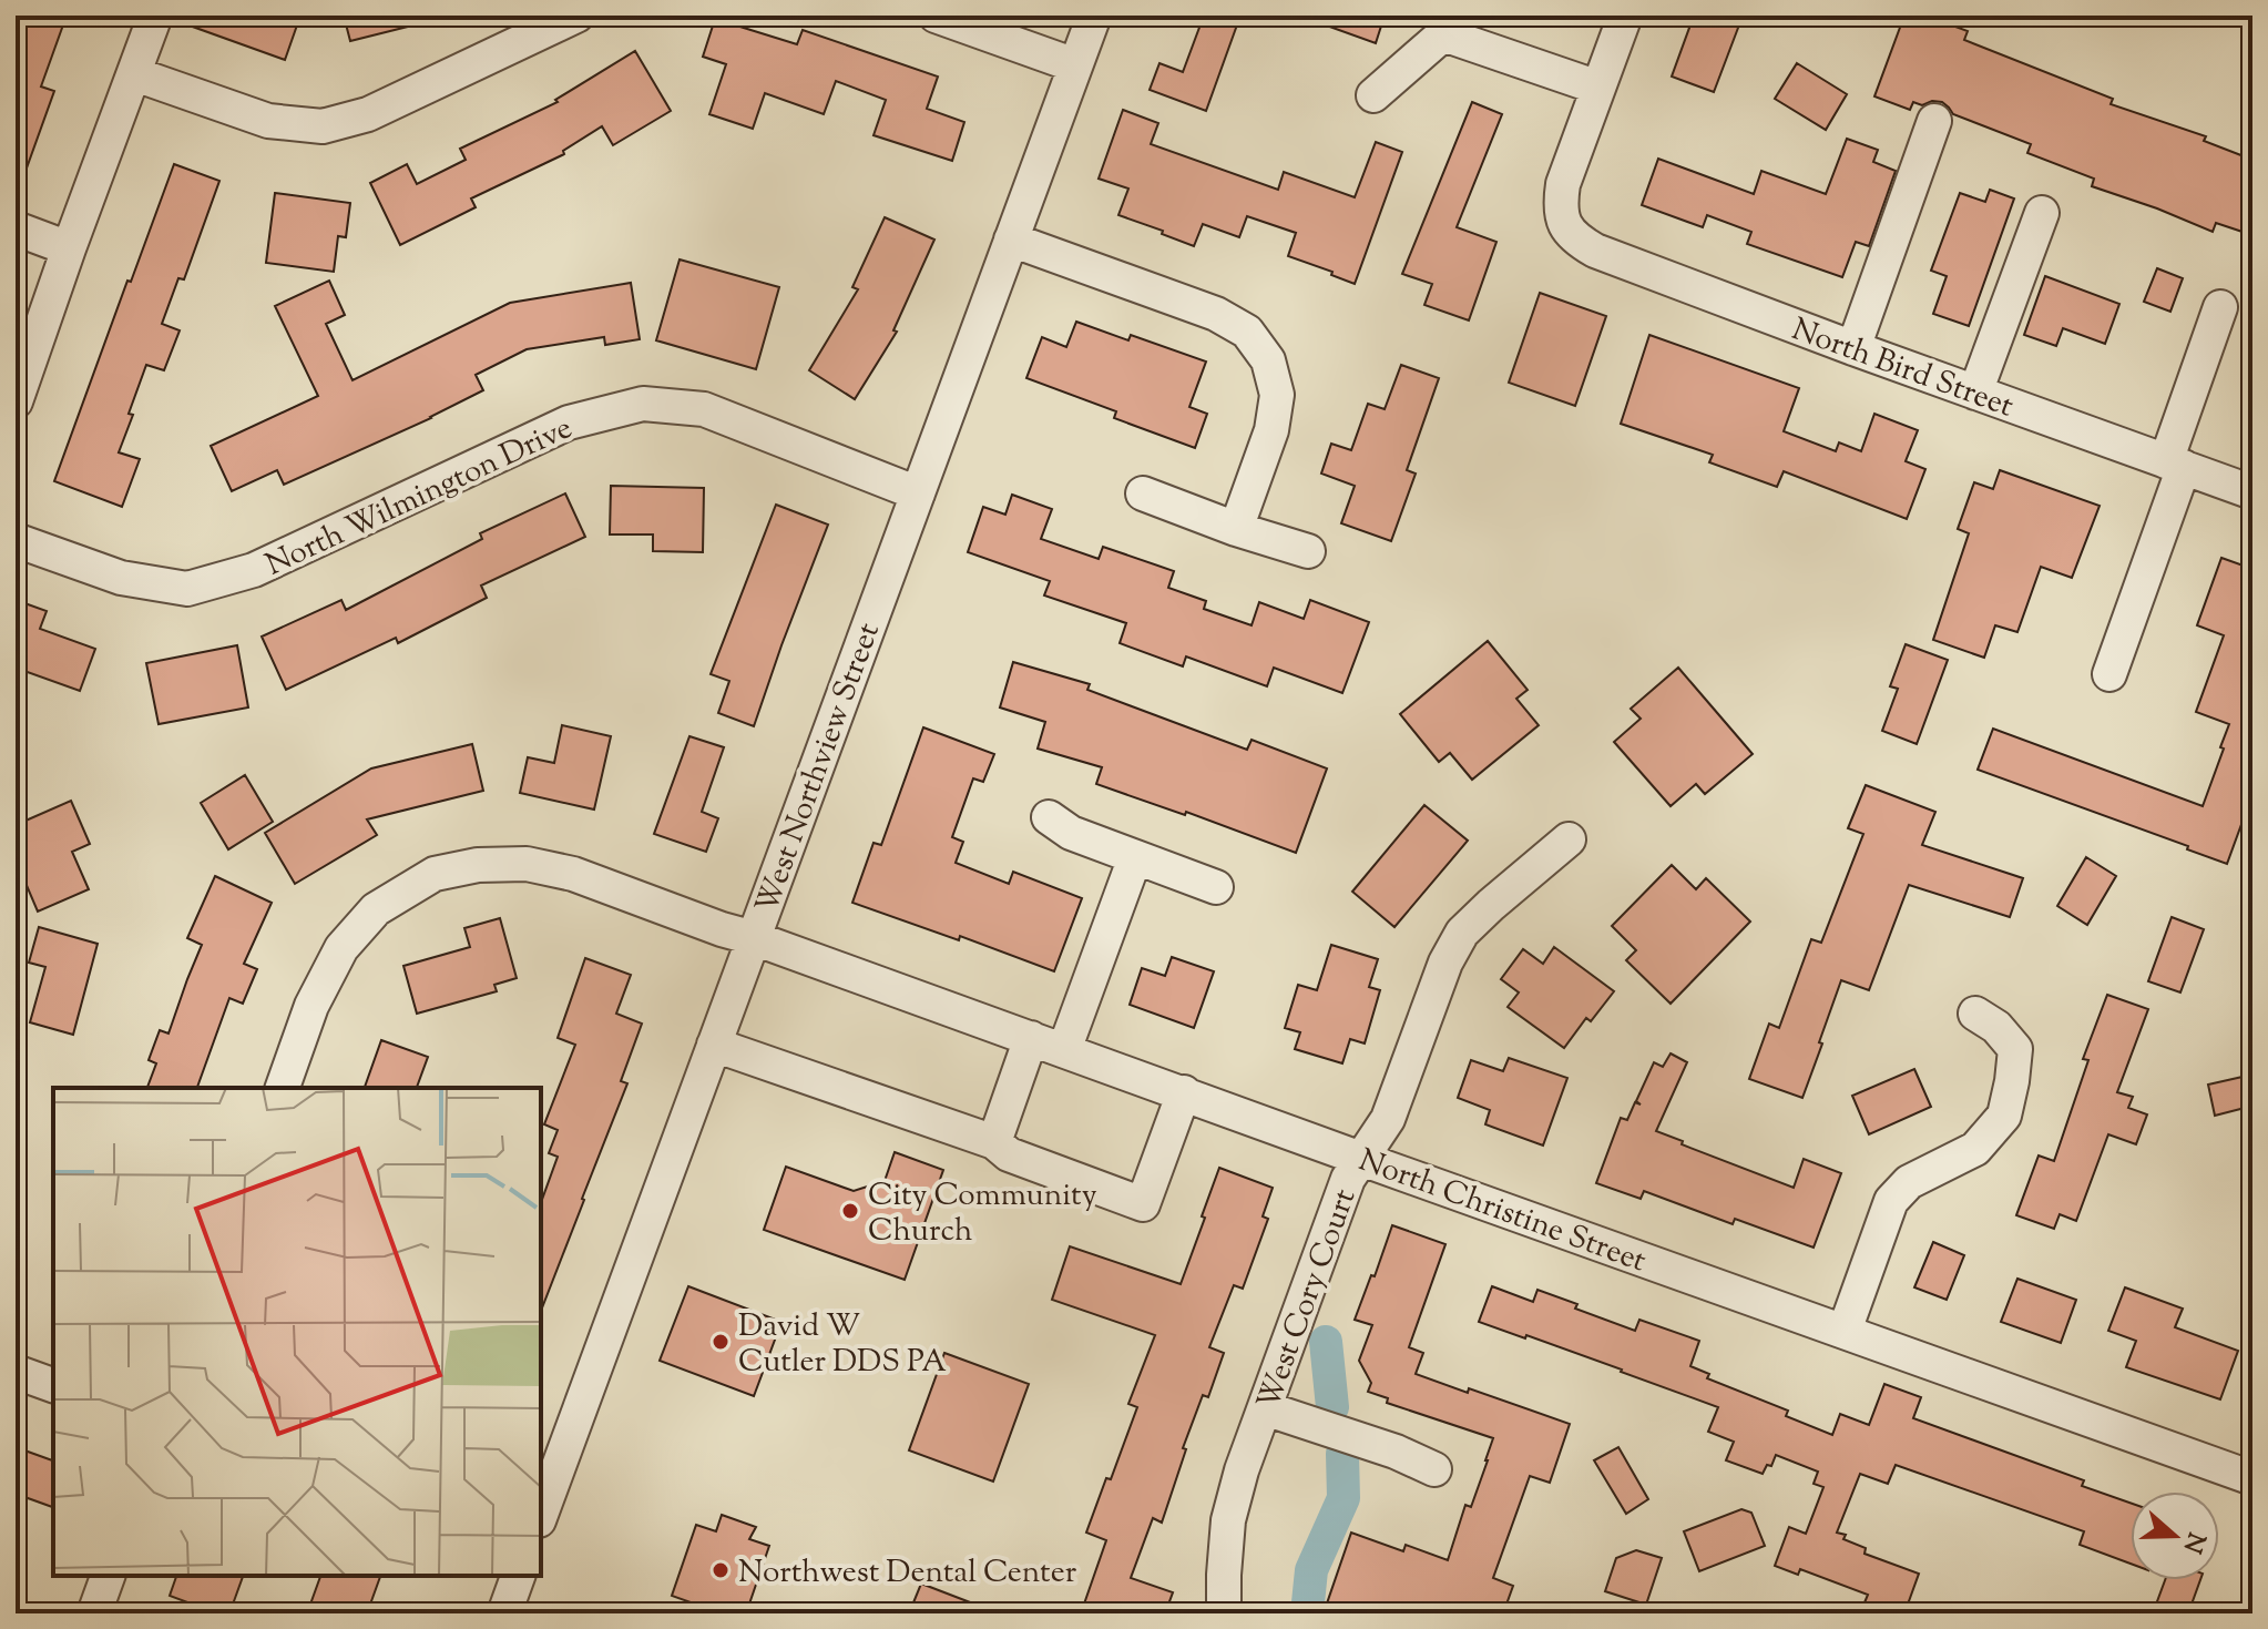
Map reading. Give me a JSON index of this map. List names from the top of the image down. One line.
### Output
{"streets":{"street":["North Bird Street","North Wilmington Drive","West Northview Street","North Christine Street","West Cory Court"]},"crossings":[["North Wilmington Drive","West Northview Street"],["West Northview Street","North Christine Street"],["North Christine Street","West Cory Court"]],"places":["City Community Church","David W Cutler DDS PA","Northwest Dental Center"],"north":"right"}
